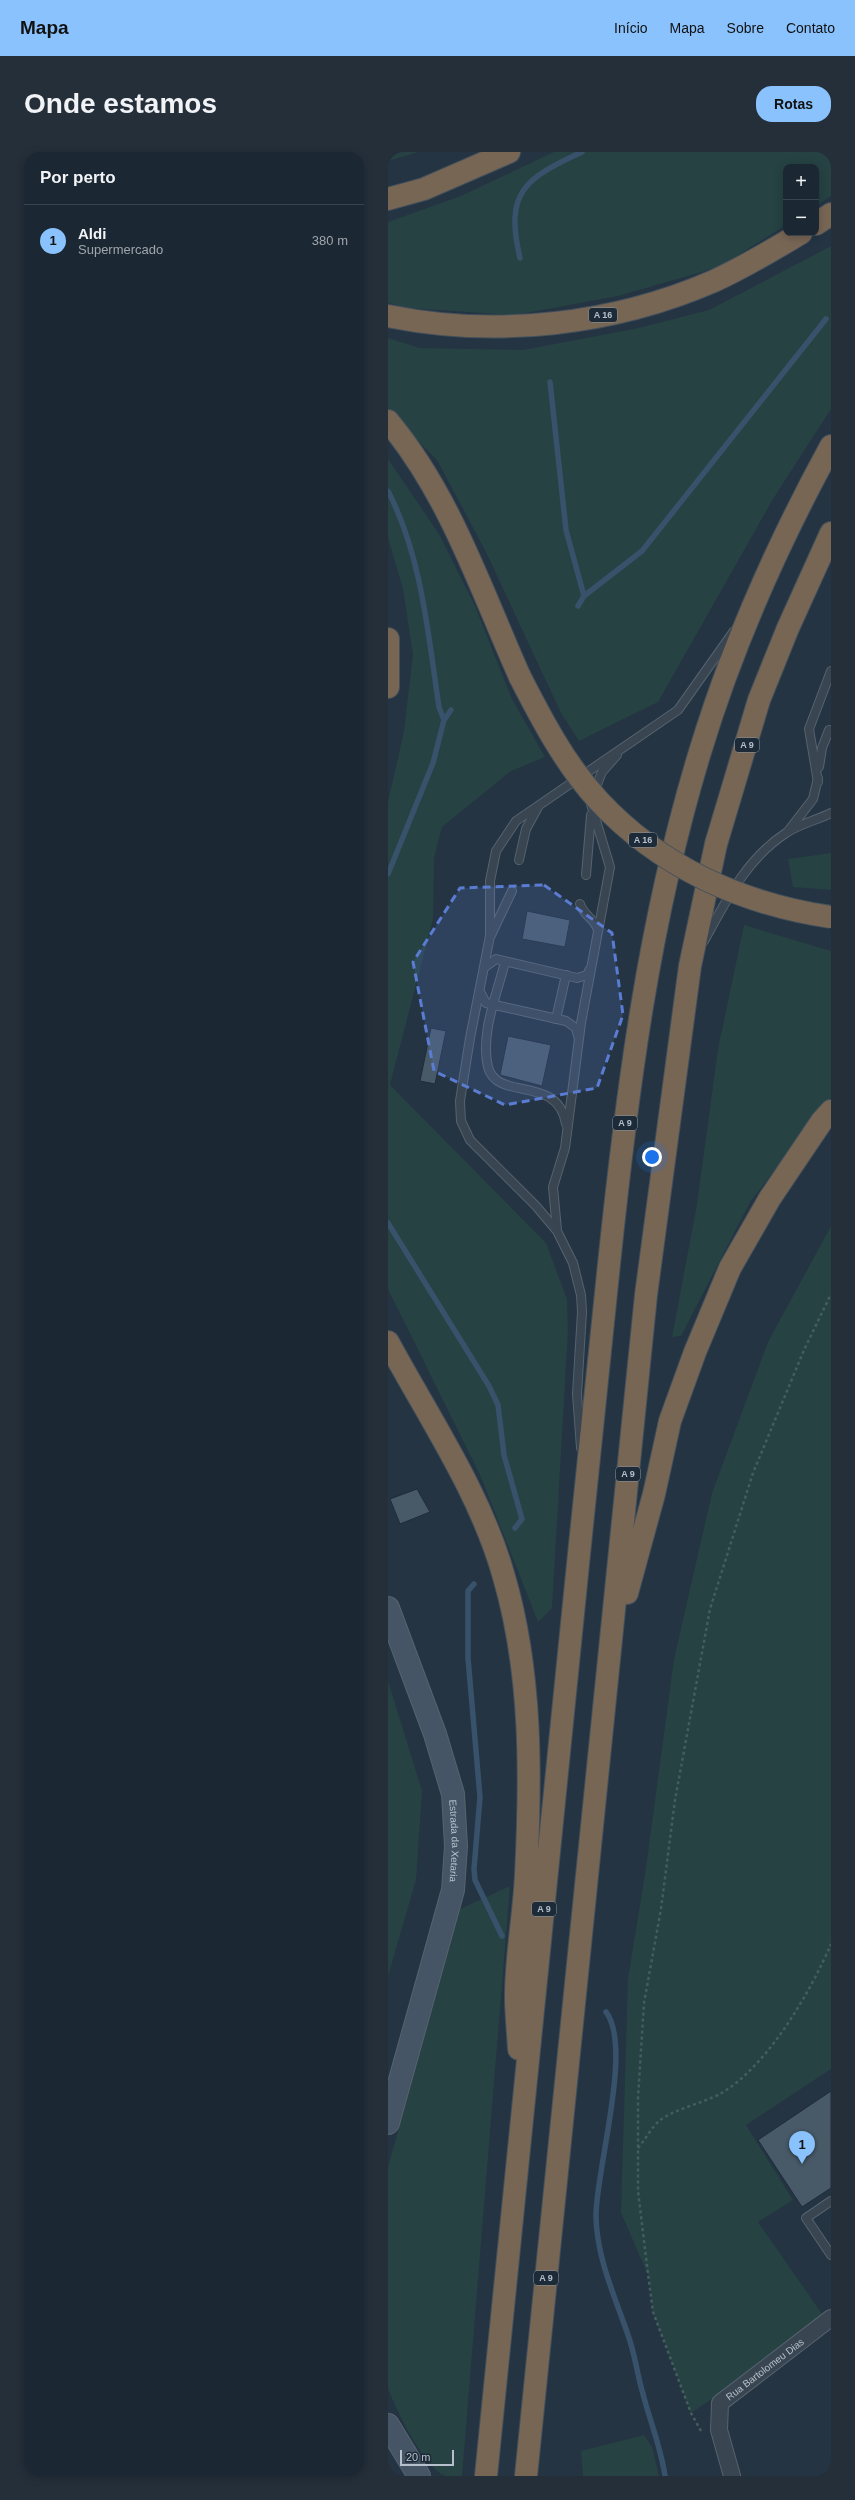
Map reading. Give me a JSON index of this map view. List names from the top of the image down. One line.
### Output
{"streets":{"highway":["A 16","A 9"],"street":["Estrada da Xetaria","Rua Bartolomeu Dias"]},"scale_bar":"20 m","page":{"header":"Mapa","nav":["Início","Mapa","Sobre","Contato"],"buttons":"Rotas","title":"Onde estamos","heading":"Por perto","map_buttons":["+","−"],"list":[{"mark":"1","name":"Aldi","note":"Supermercado","value":"380 m"}],"pins":"1","scale":"20 m"}}
